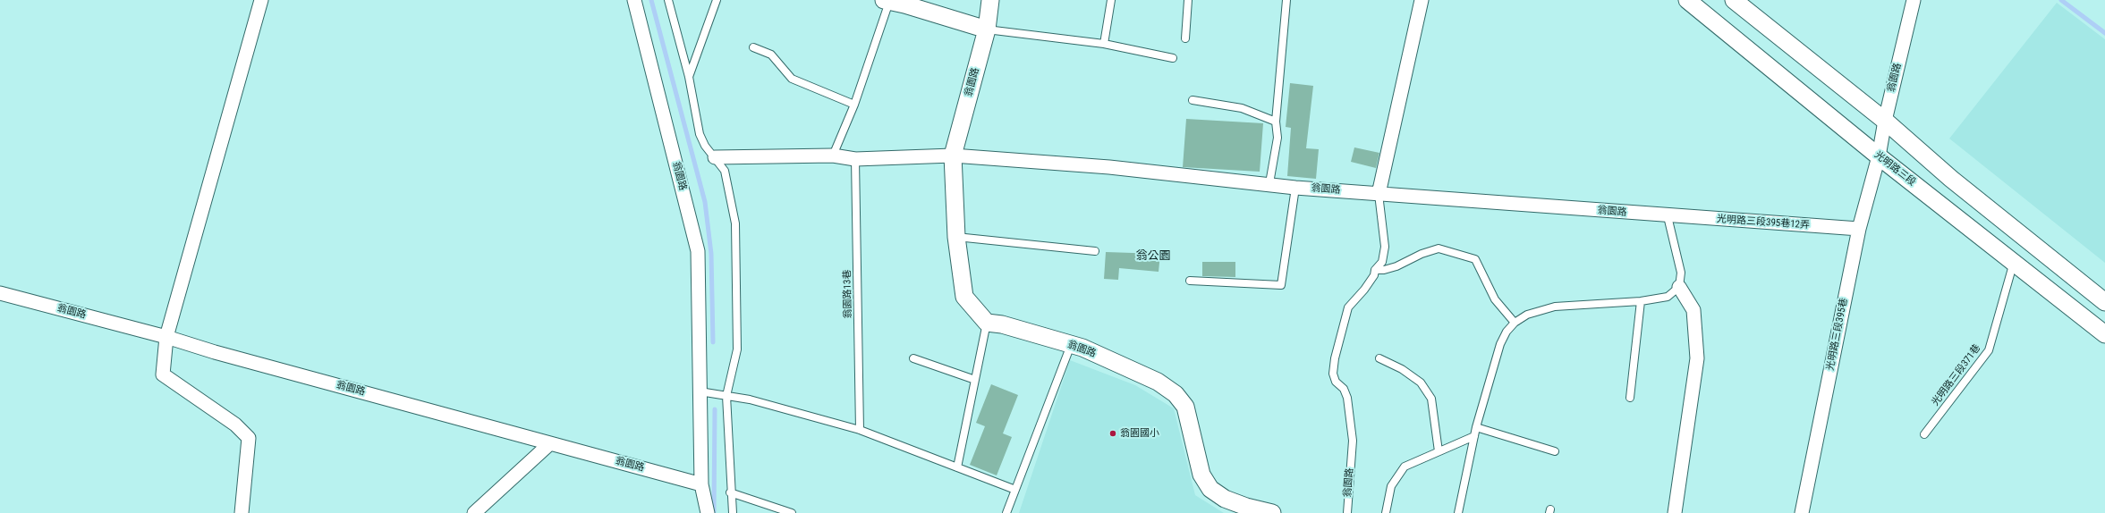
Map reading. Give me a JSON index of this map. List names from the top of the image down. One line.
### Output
{"streets":{"street":["翁園路","光明路三段","光明路三段395巷12弄","光明路三段395巷"],"lane":["翁園路13巷","光明路三段371巷"]},"crossings":[["翁園路","光明路三段"],["翁園路","光明路三段395巷12弄"],["翁園路","翁園路13巷"],["翁園路","光明路三段395巷"],["光明路三段","光明路三段395巷"],["光明路三段","光明路三段371巷"],["光明路三段395巷12弄","光明路三段395巷"]],"districts":["翁公園"],"places":["翁園國小"]}
